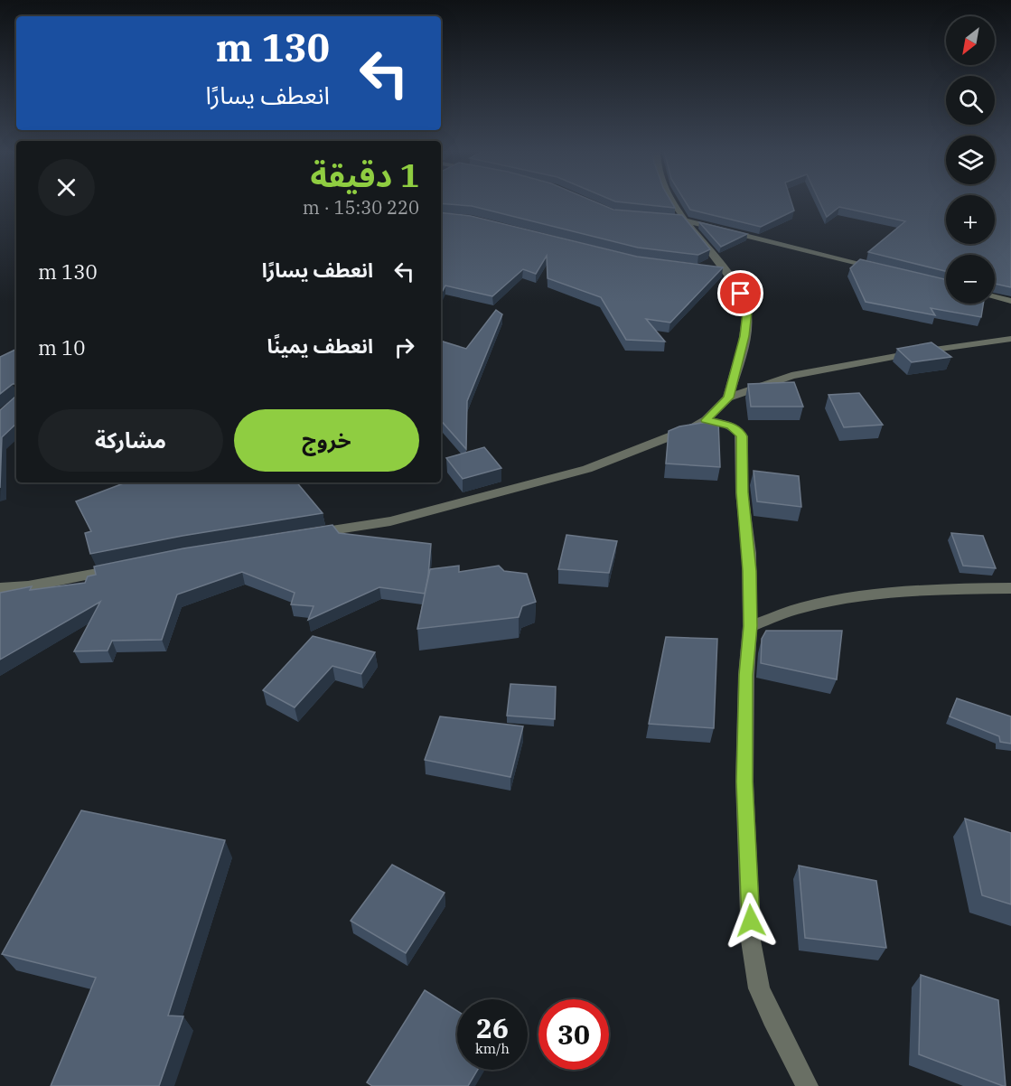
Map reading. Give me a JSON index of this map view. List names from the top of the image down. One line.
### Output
{"north":"bottom left","page":{"map_buttons":["+","−"],"turn":["130 m","انعطف يسارًا"],"heading":["1 دقيقة","220 m · 15:30"],"list":[{"name":"انعطف يسارًا","value":"130 m"},{"name":"انعطف يمينًا","value":"10 m"}],"buttons":["خروج","مشاركة"],"speed":"26 km/h","limit":"30"}}
